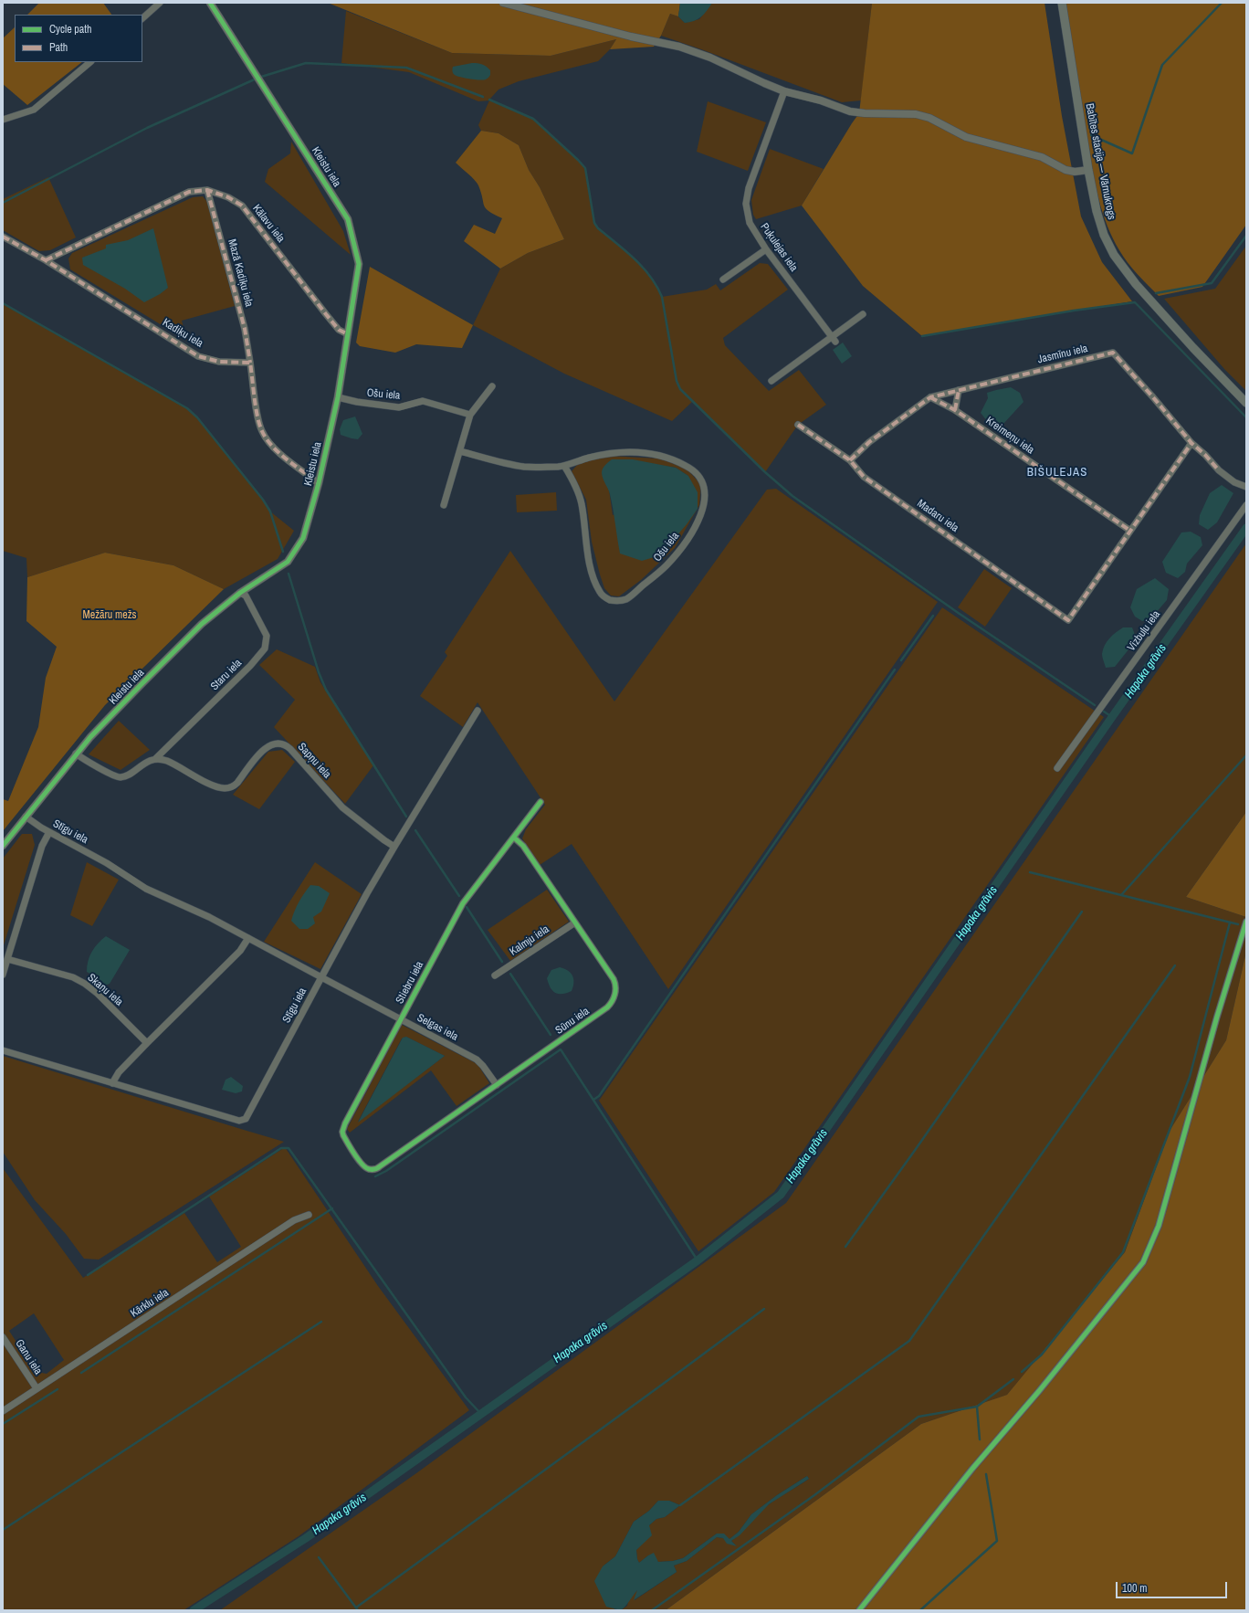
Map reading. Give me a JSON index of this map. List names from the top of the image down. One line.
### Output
{"streets":{"main road":["Babītes stacija — Vārnukrogs"],"street":["Kleistu iela","Kālavu iela","Puķulejas iela","Mazā Kadiķu iela","Kadiķu iela","Jasmīnu iela","Ošu iela","Kreimeņu iela","Madaru iela","Vizbuļu iela","Staru iela","Sapņu iela","Stīgu iela","Kalmju iela","Stiebru iela","Skaņu iela","Sūnu iela","Selgas iela","Kārklu iela","Ganu iela"]},"crossings":[["Kleistu iela","Kālavu iela"],["Kleistu iela","Ošu iela"],["Kleistu iela","Staru iela"],["Kleistu iela","Stīgu iela"],["Kālavu iela","Mazā Kadiķu iela"],["Kālavu iela","Kadiķu iela"],["Mazā Kadiķu iela","Kadiķu iela"],["Jasmīnu iela","Kreimeņu iela"],["Jasmīnu iela","Madaru iela"],["Kreimeņu iela","Madaru iela"],["Staru iela","Sapņu iela"],["Stīgu iela","Selgas iela"],["Kalmju iela","Sūnu iela"],["Stiebru iela","Sūnu iela"],["Stiebru iela","Selgas iela"],["Sūnu iela","Selgas iela"],["Kārklu iela","Ganu iela"]],"districts":["BIŠULEJAS"],"water":["Hapaka grāvis"],"parks":["Mežāru mežs"],"legend":["Cycle path","Path"],"scale_bar":"100 m"}
